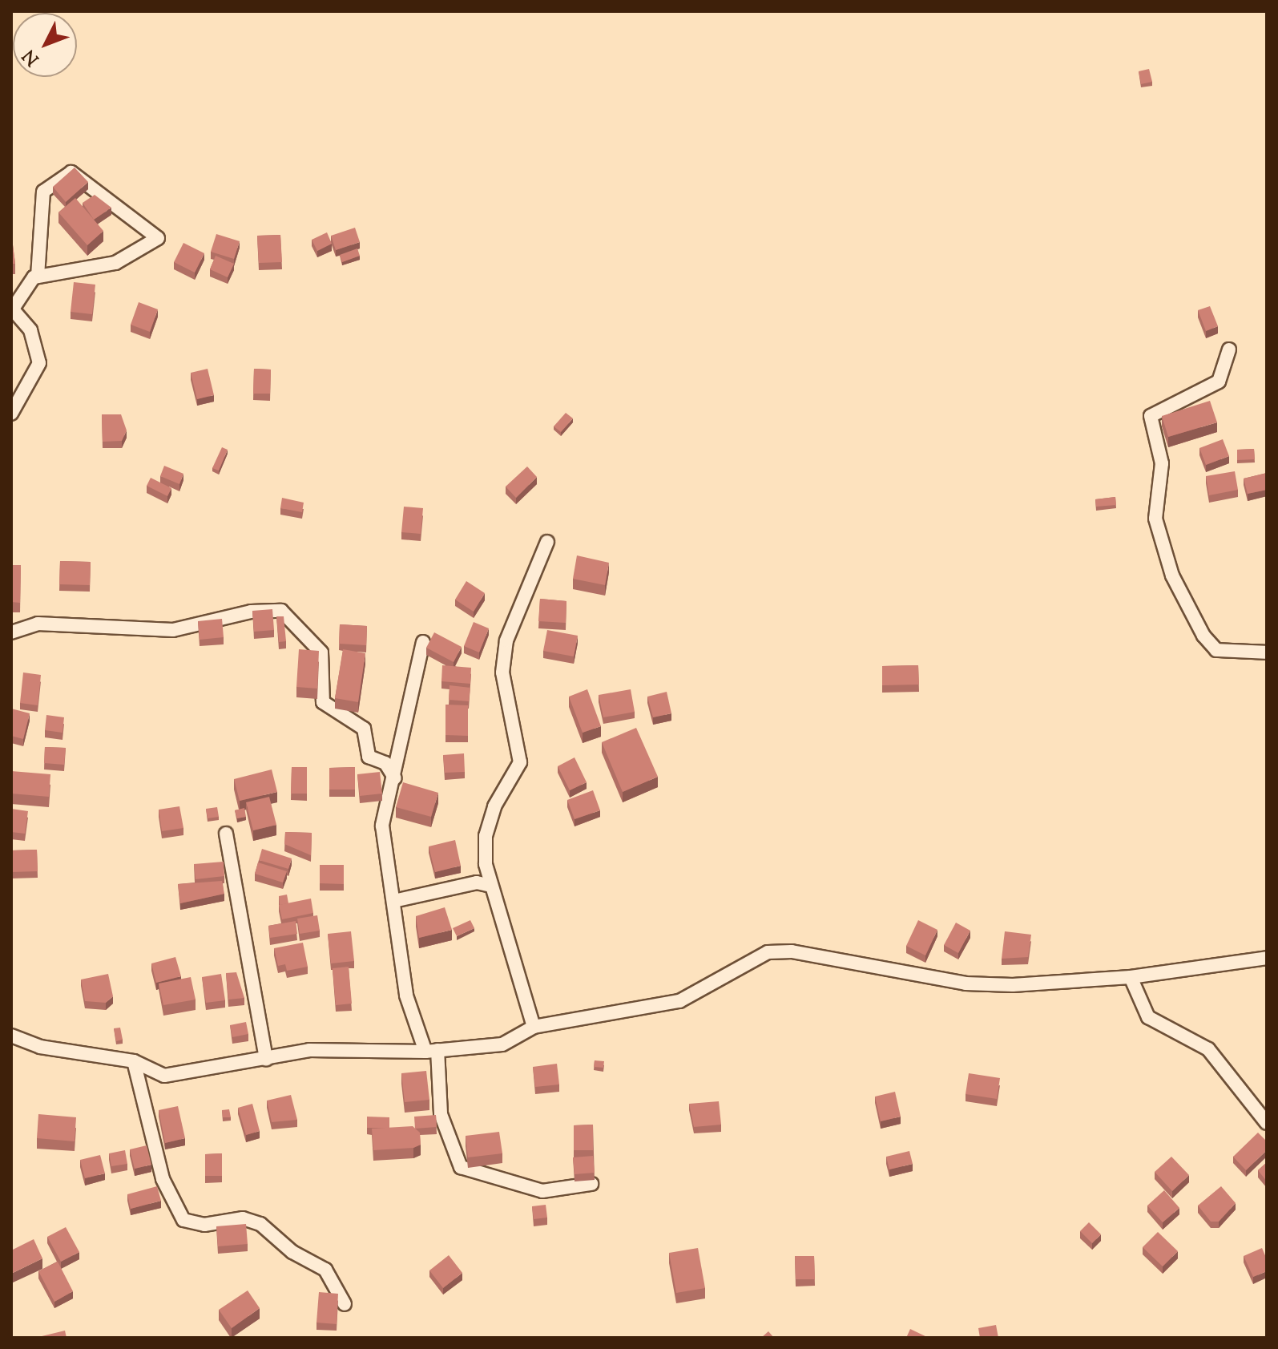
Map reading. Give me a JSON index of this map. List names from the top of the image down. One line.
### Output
{"north":"bottom left"}
